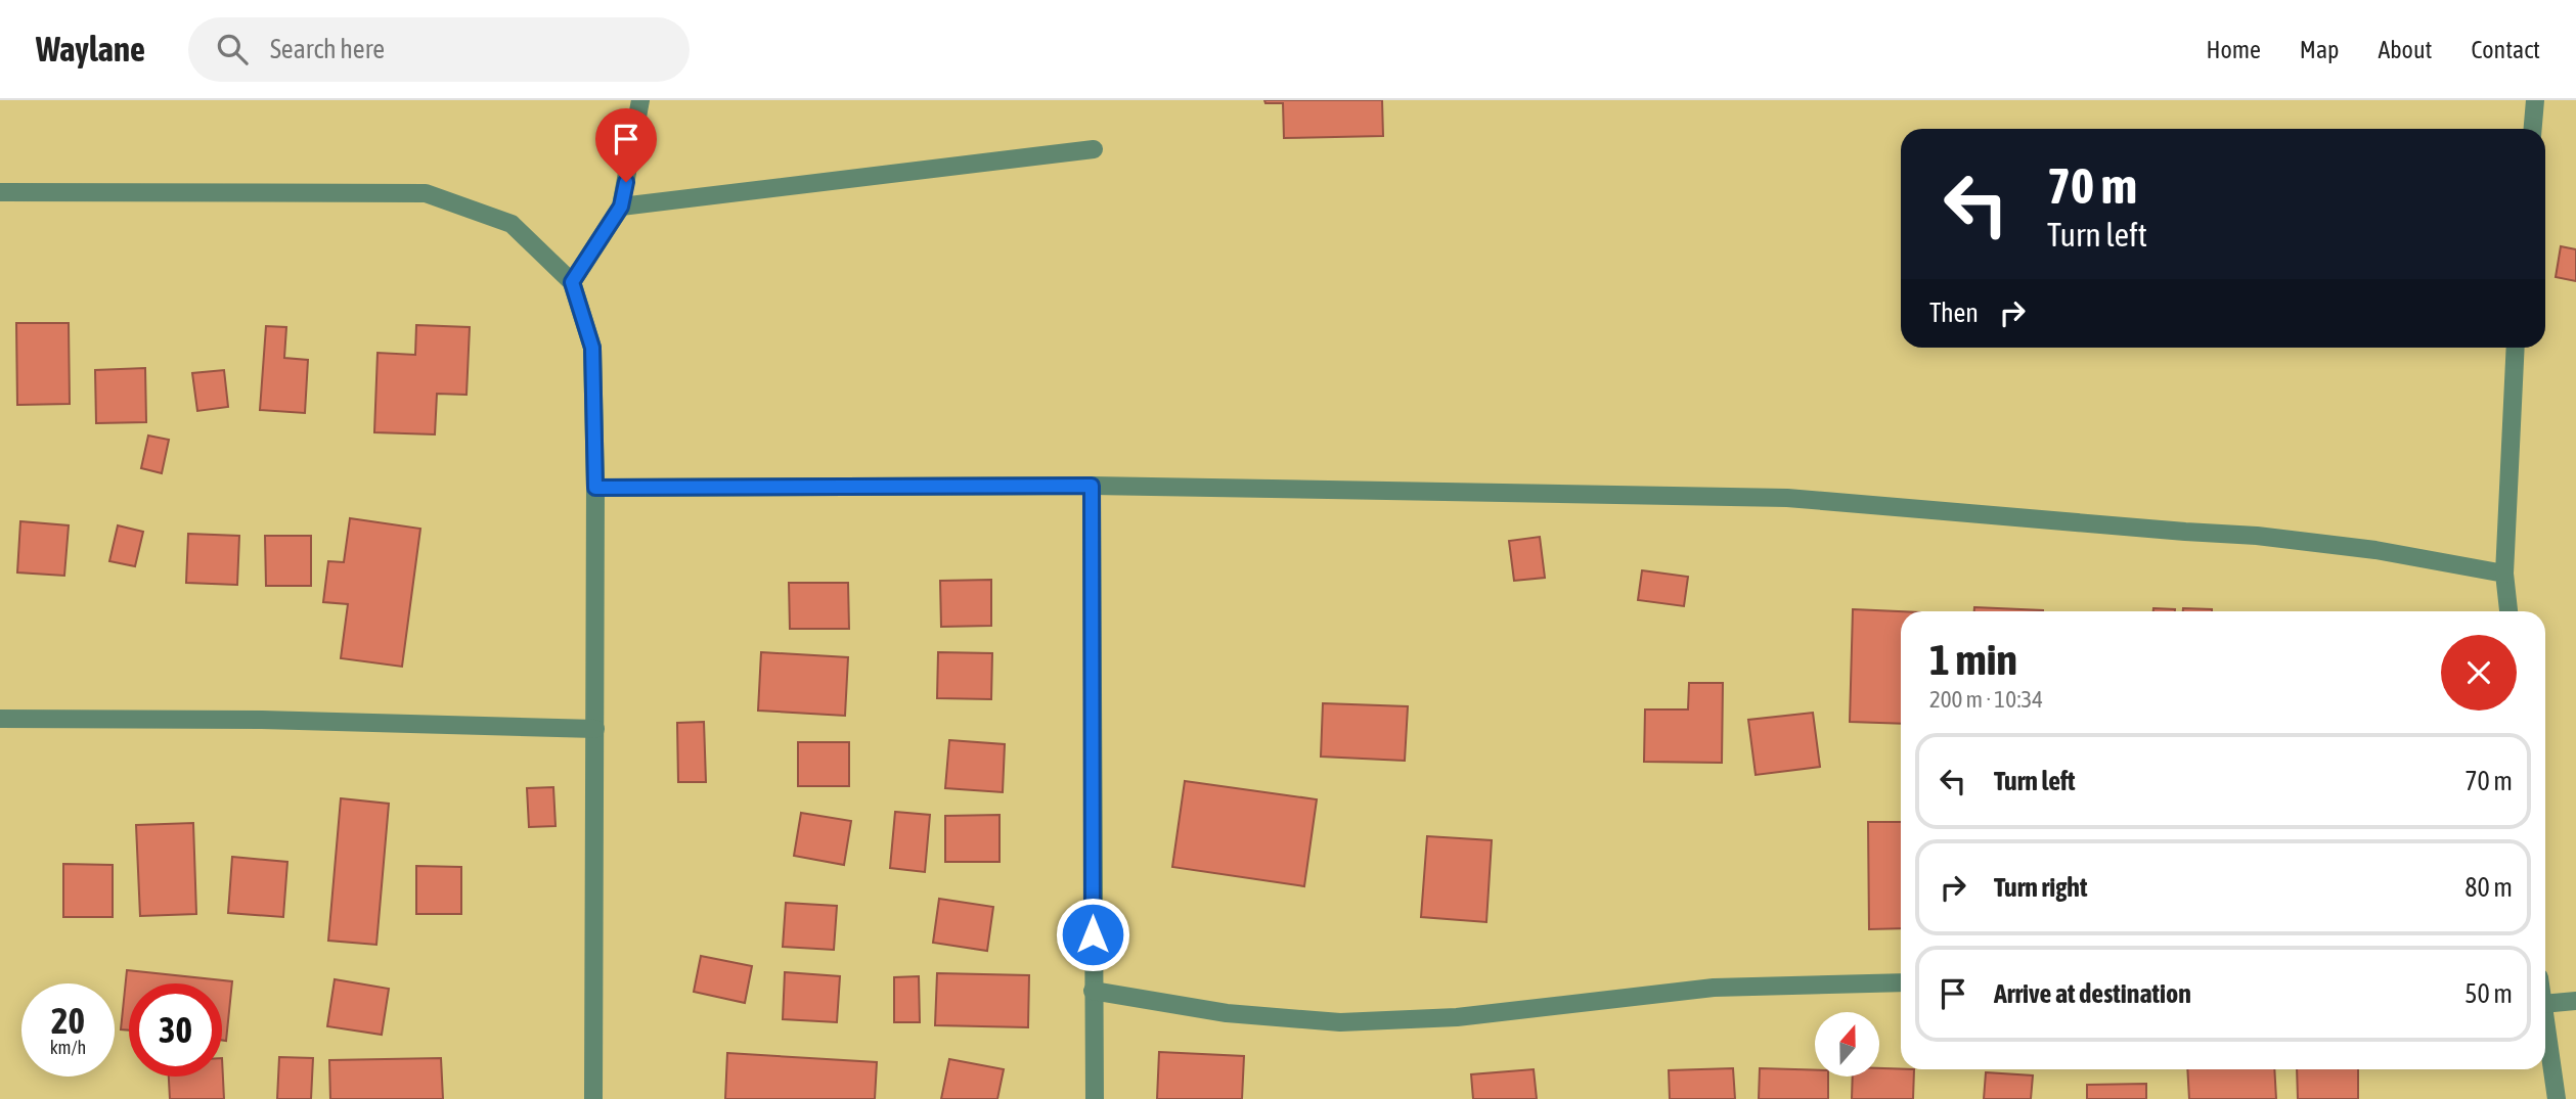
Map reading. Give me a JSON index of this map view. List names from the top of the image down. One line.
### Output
{"north":"top","page":{"header":"Waylane","search":"Search here","nav":["Home","Map","About","Contact"],"turn":["70 m","Turn left"],"then":"Then","heading":["1 min","200 m · 10:34"],"list":[{"name":"Turn left","value":"70 m"},{"name":"Turn right","value":"80 m"},{"name":"Arrive at destination","value":"50 m"}],"speed":"20 km/h","limit":"30"}}
